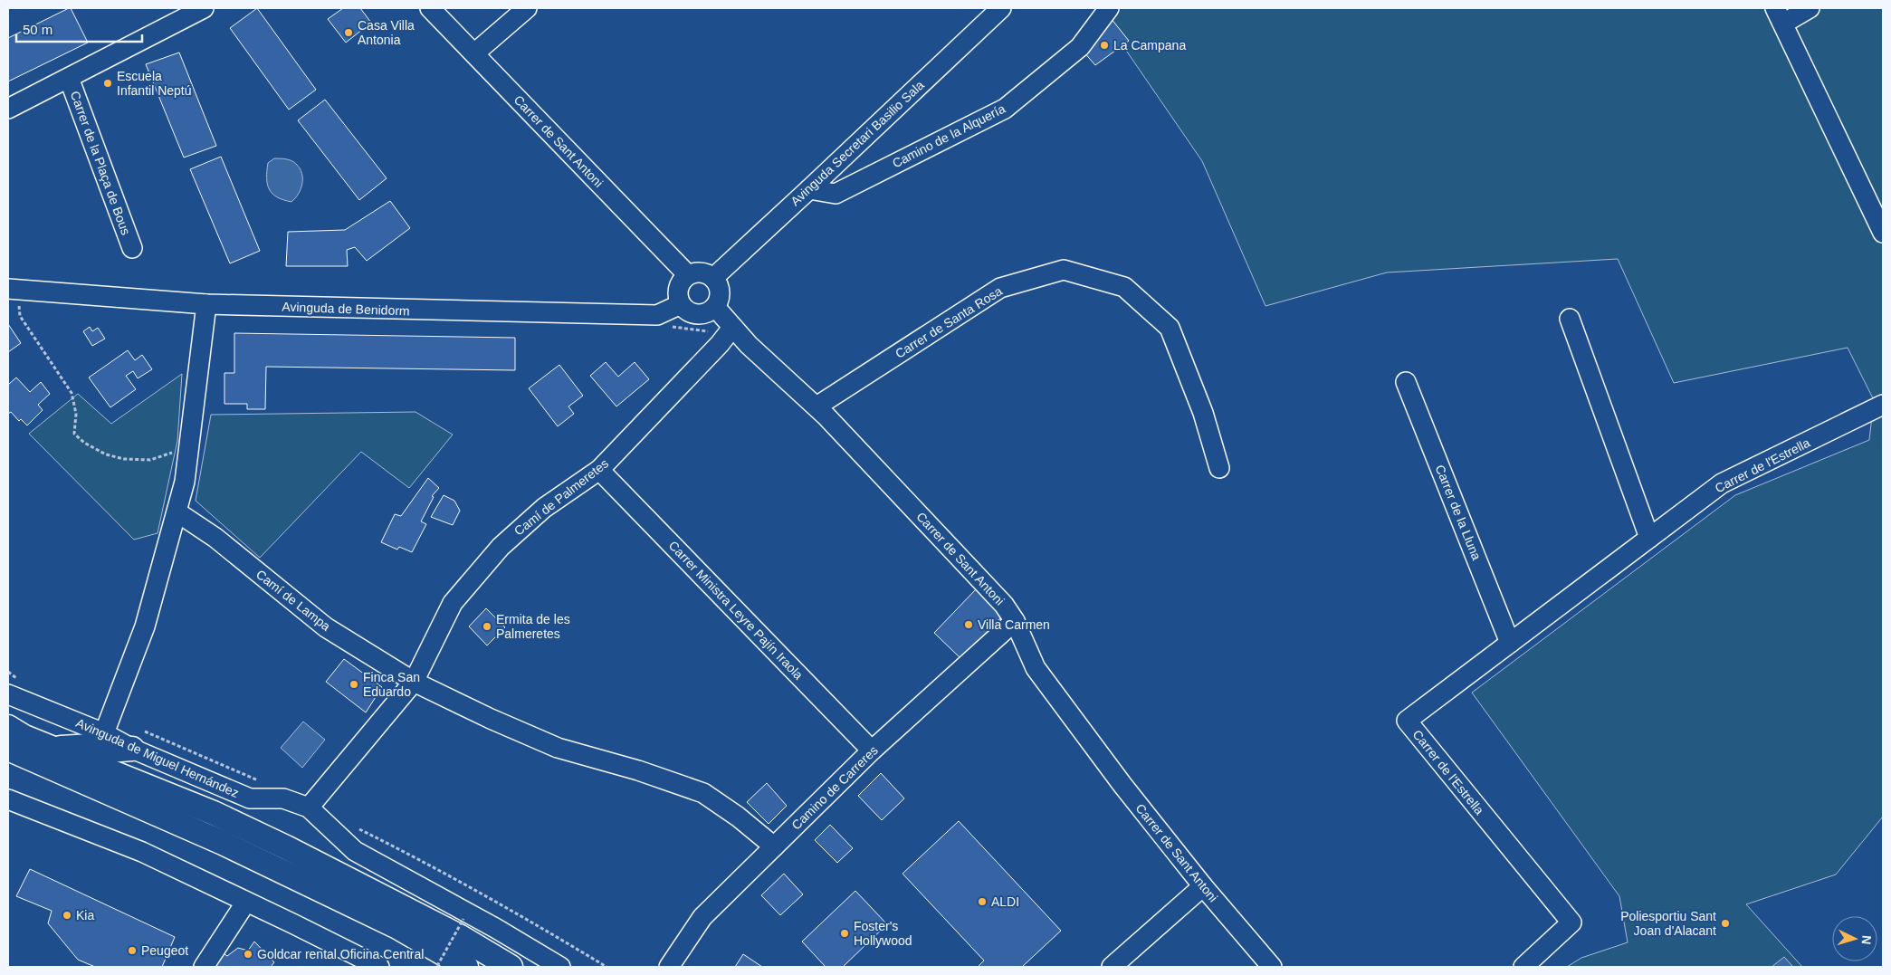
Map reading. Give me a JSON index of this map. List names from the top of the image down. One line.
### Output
{"streets":{"street":["Camino de la Alquería","Carrer de Sant Antoni","Avinguda Secretari Basilio Sala","Carrer de la Plaça de Bous","Avinguda de Benidorm","Carrer de Santa Rosa","Carrer de l'Estrella","Camí de Palmeretes","Carrer de la Lluna","Camí de Lampa","Carrer Ministra Leyre Pajín Iraola","Avinguda de Miguel Hernández","Camino de Carreres"]},"crossings":[["Camino de la Alquería","Avinguda Secretari Basilio Sala"],["Carrer de Sant Antoni","Avinguda Secretari Basilio Sala"],["Carrer de Sant Antoni","Avinguda de Benidorm"],["Carrer de Sant Antoni","Carrer de Santa Rosa"],["Carrer de Sant Antoni","Camí de Palmeretes"],["Carrer de Sant Antoni","Camino de Carreres"],["Avinguda Secretari Basilio Sala","Avinguda de Benidorm"],["Carrer de l'Estrella","Carrer de la Lluna"],["Camí de Palmeretes","Camí de Lampa"],["Camí de Palmeretes","Carrer Ministra Leyre Pajín Iraola"],["Camí de Palmeretes","Avinguda de Miguel Hernández"],["Camí de Lampa","Camino de Carreres"],["Carrer Ministra Leyre Pajín Iraola","Camino de Carreres"]],"places":["Casa Villa Antonia","La Campana","Escuela Infantil Neptú","Villa Carmen","Ermita de les Palmeretes","Finca San Eduardo","ALDI","Kia","Poliesportiu Sant Joan d'Alacant","Foster's Hollywood","Peugeot","Goldcar rental Oficina Central"],"scale_bar":"50 m","north":"right"}
